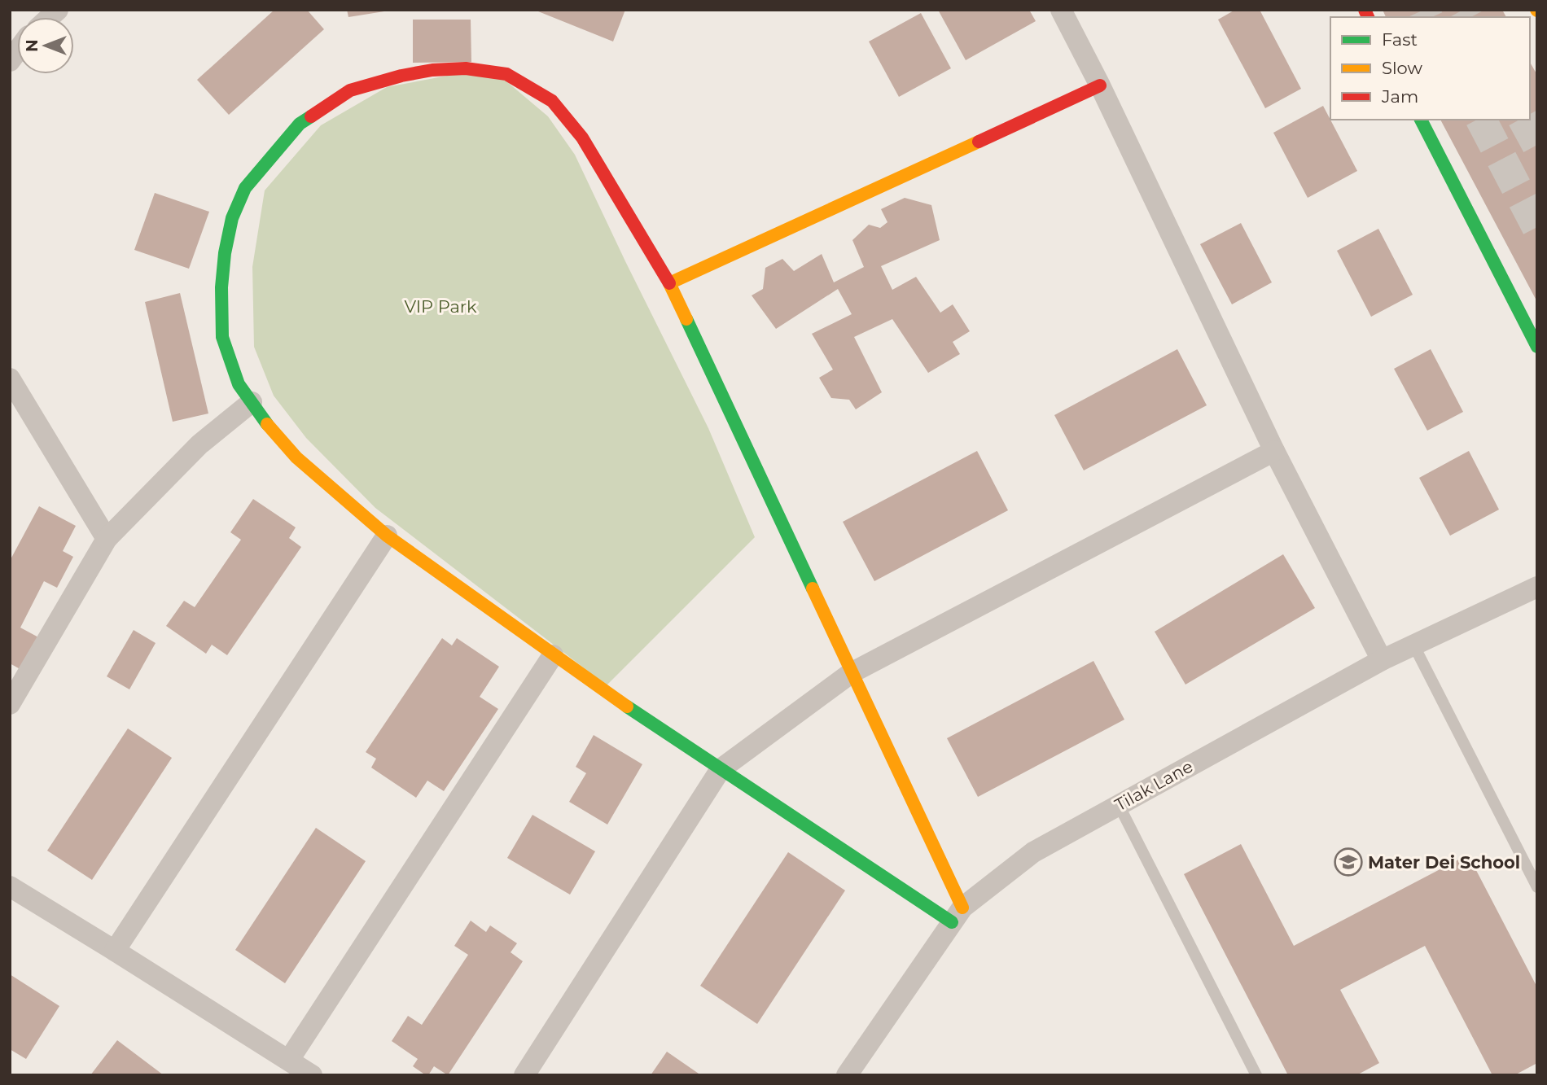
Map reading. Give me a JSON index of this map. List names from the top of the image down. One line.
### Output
{"streets":{"street":["Tilak Lane"]},"parks":["VIP Park"],"places":{"school or university":["Mater Dei School"]},"legend":["Fast","Slow","Jam"],"north":"left"}
